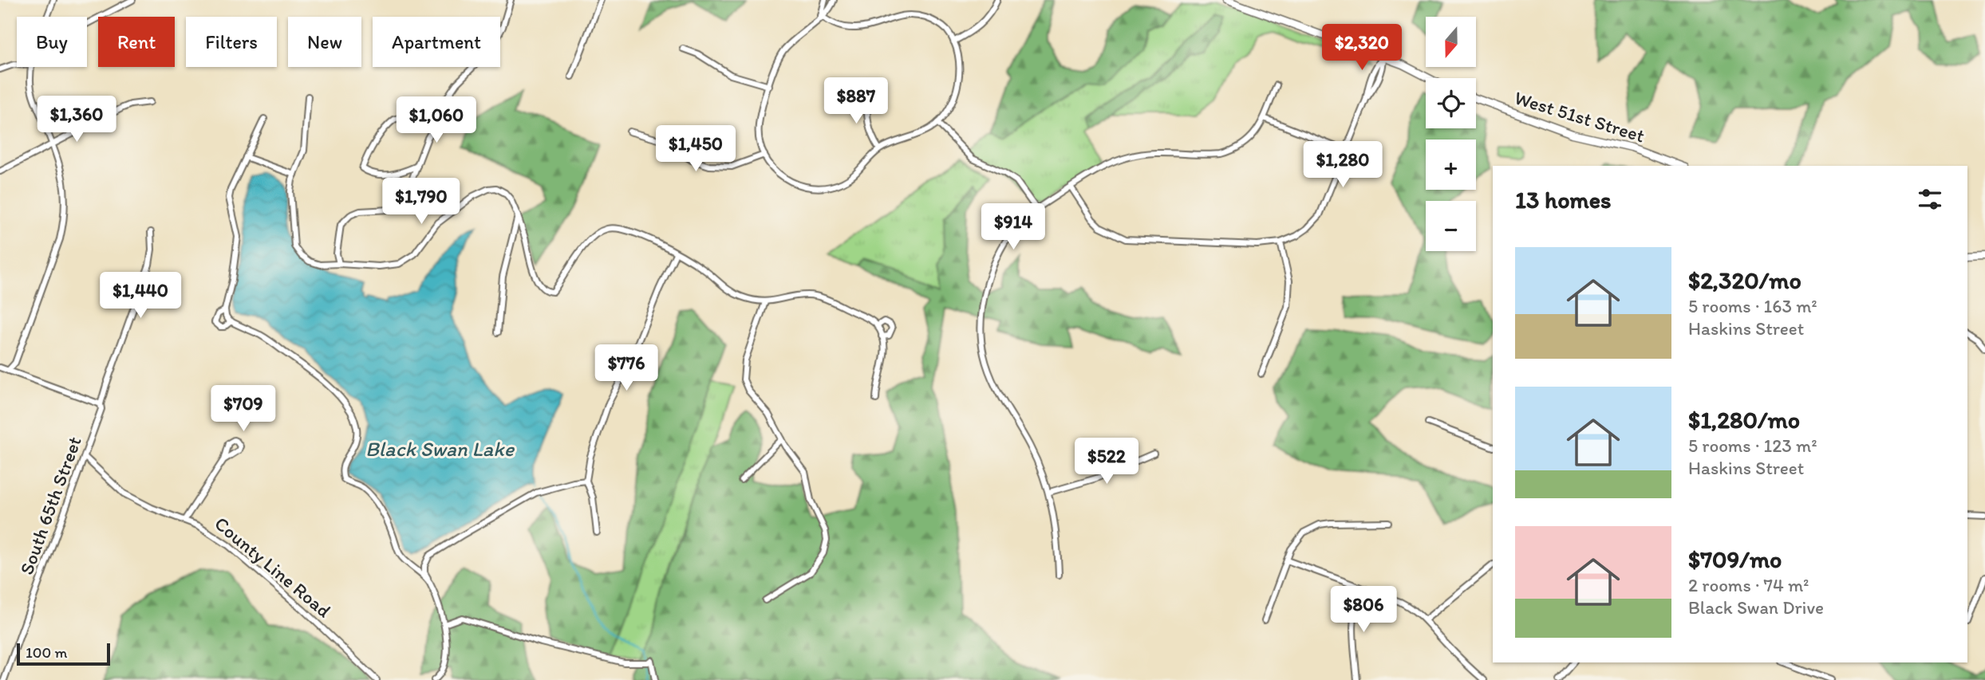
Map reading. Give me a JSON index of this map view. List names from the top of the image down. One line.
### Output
{"streets":{"street":["West 51st Street","South 65th Street","County Line Road"]},"crossings":[["South 65th Street","County Line Road"]],"water":["Black Swan Lake"],"scale_bar":"100 m","north":"bottom","page":{"map_buttons":["+","−"],"chip":["Buy","Rent","Filters","New","Apartment"],"price":["$2,320","$887","$1,360","$1,060","$1,450","$1,280","$1,790","$914","$1,440","$776","$709","$522","$806"],"heading":"13 homes","list":[{"name":"$2,320/mo","note":"5 rooms · 163 m² · Haskins Street"},{"name":"$1,280/mo","note":"5 rooms · 123 m² · Haskins Street"},{"name":"$709/mo","note":"2 rooms · 74 m² · Black Swan Drive"}],"scale":"100 m"}}
